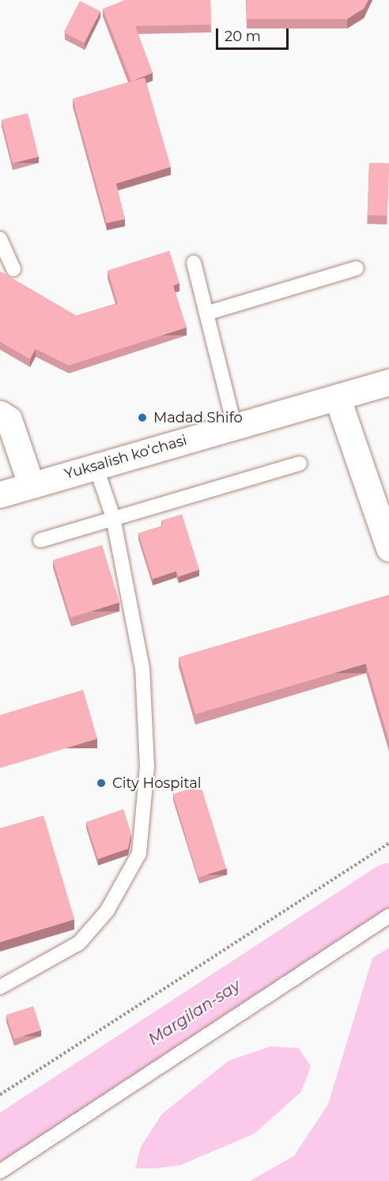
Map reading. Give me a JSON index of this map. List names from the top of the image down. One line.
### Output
{"streets":{"main road":["Yuksalish koʻchasi"]},"water":["Margilan-say"],"places":["Madad Shifo","City Hospital"],"scale_bar":"20 m"}
